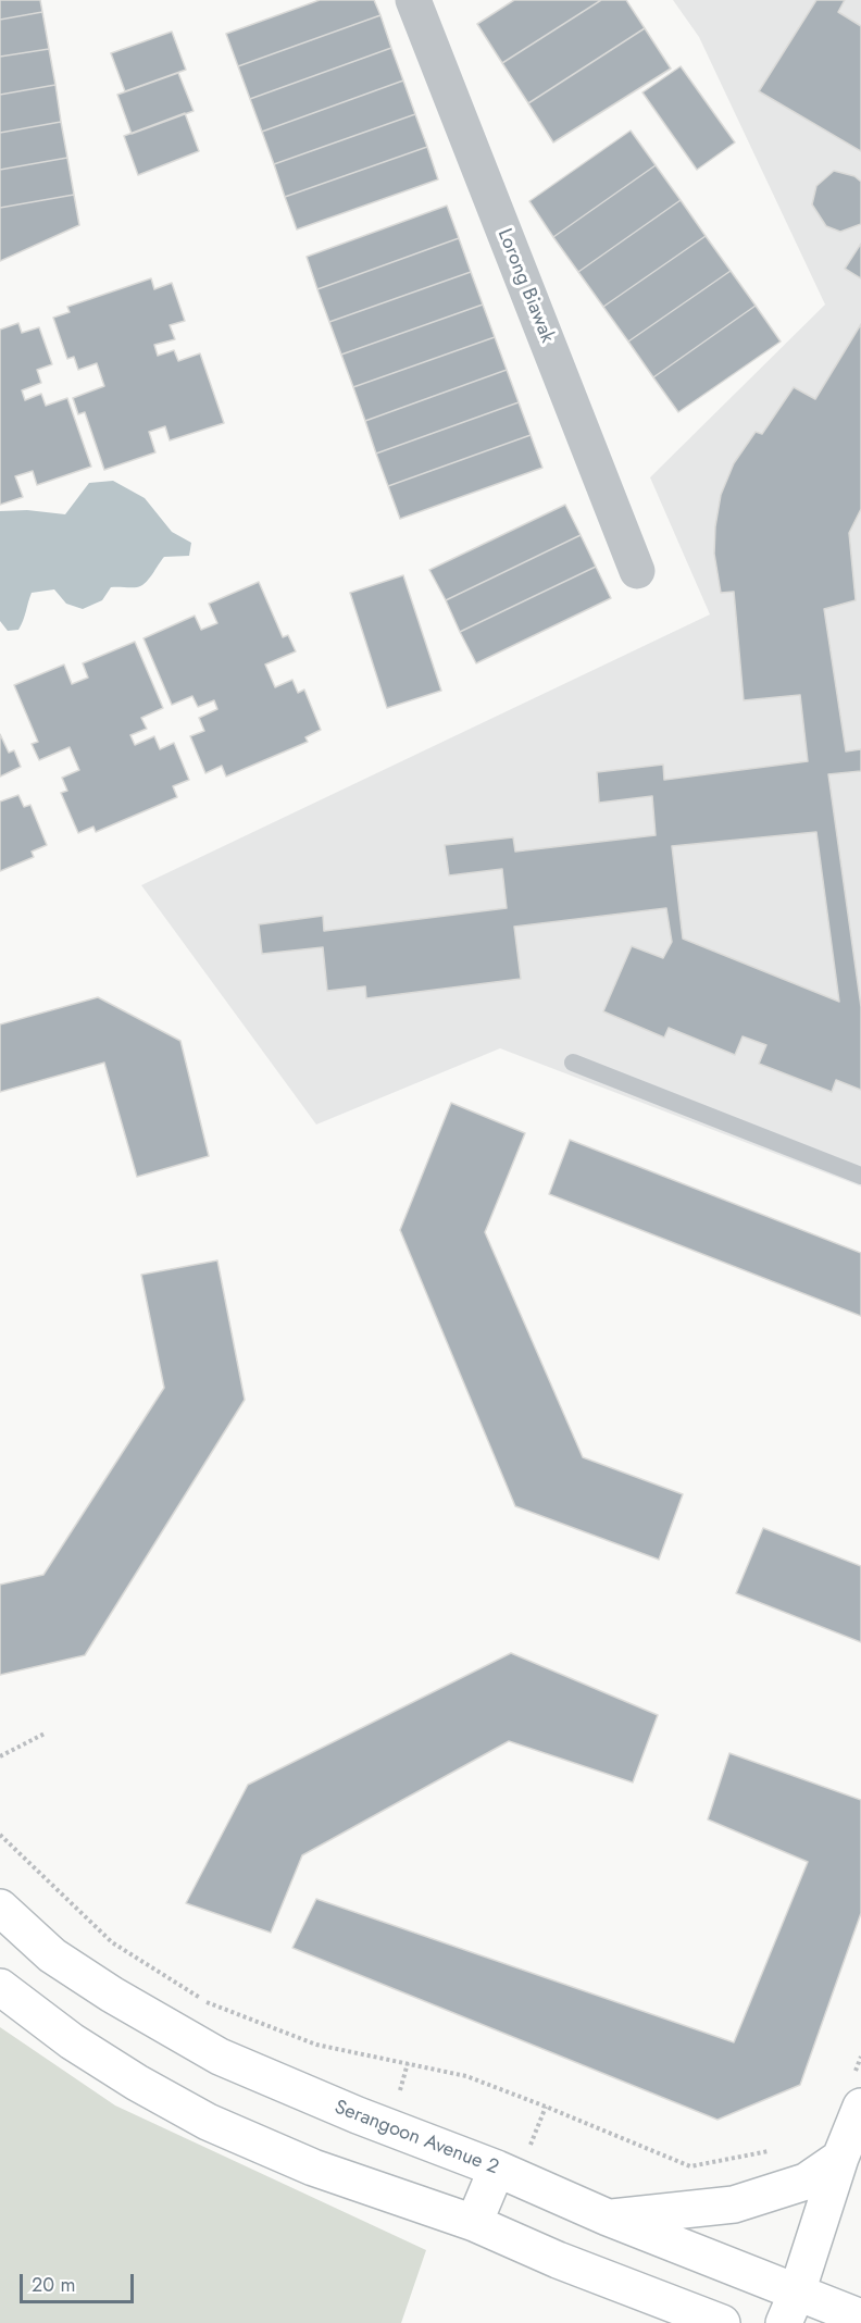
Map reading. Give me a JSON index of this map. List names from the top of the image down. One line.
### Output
{"streets":{"main road":["Serangoon Avenue 2"],"street":["Lorong Biawak"]},"scale_bar":"20 m"}
